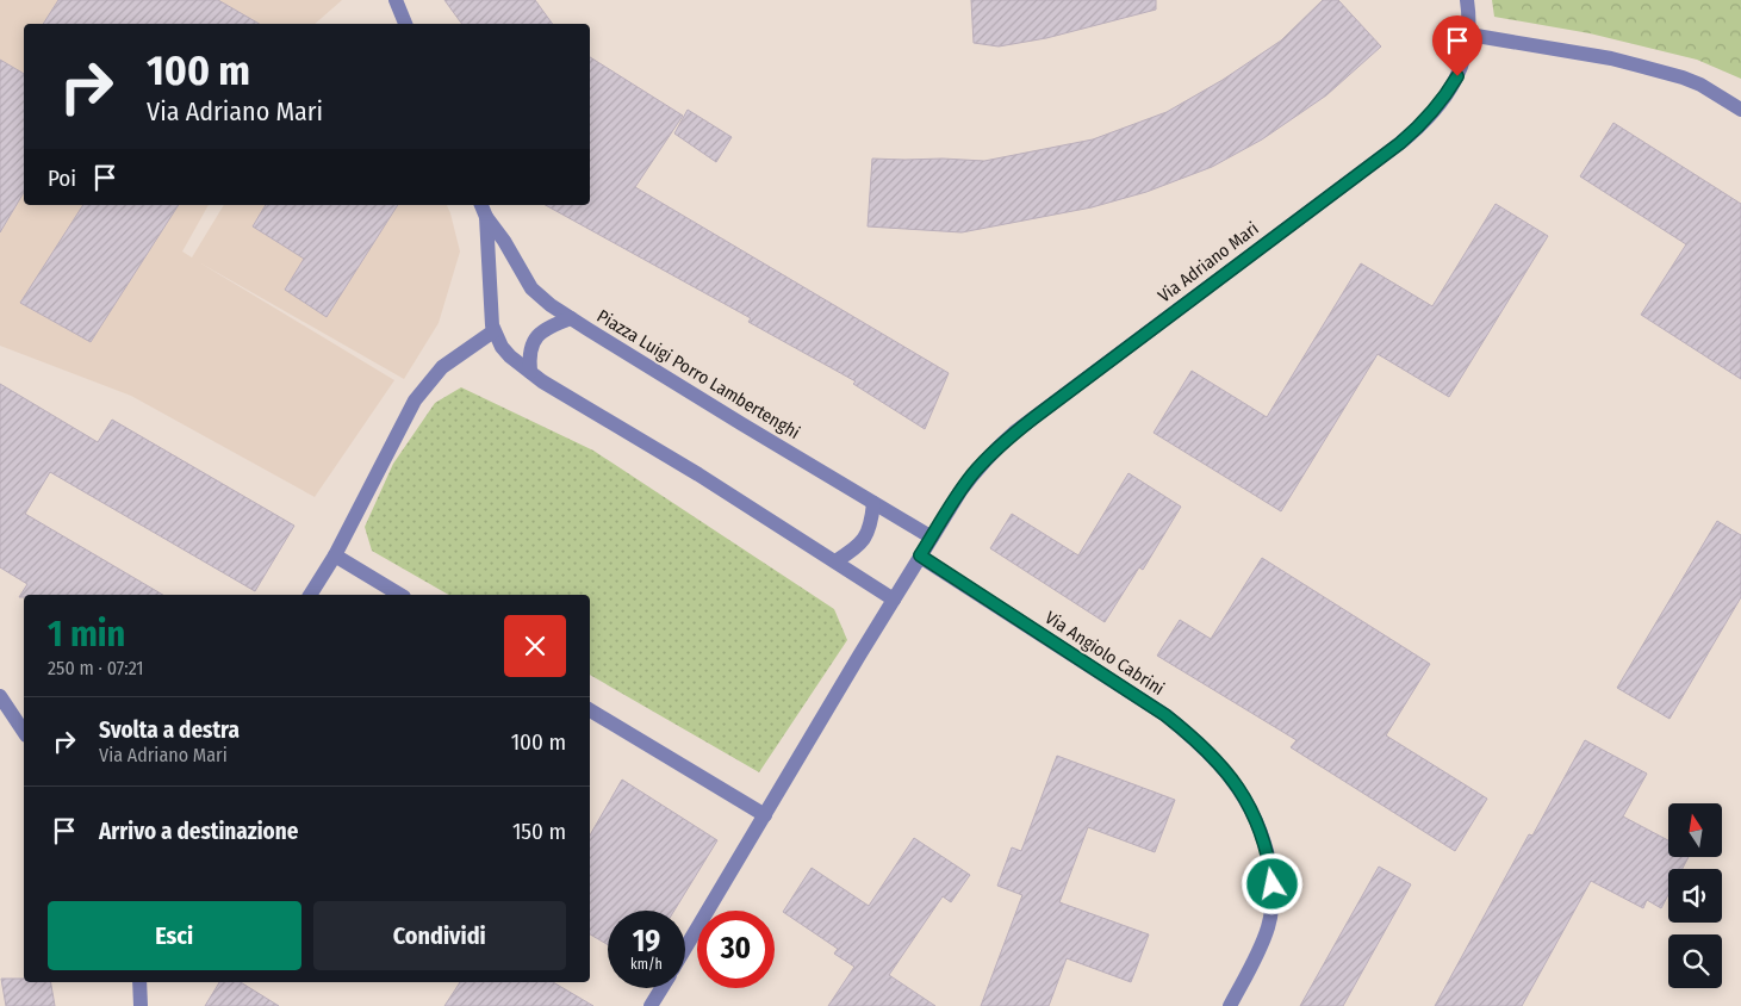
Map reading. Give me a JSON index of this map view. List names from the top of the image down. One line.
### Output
{"streets":{"street":["Via Adriano Mari","Piazza Luigi Porro Lambertenghi","Via Angiolo Cabrini"]},"crossings":[["Via Adriano Mari","Piazza Luigi Porro Lambertenghi"]],"north":"top","page":{"turn":["100 m","Via Adriano Mari"],"then":"Poi","heading":["1 min","250 m · 07:21"],"list":[{"name":"Svolta a destra","note":"Via Adriano Mari","value":"100 m"},{"name":"Arrivo a destinazione","value":"150 m"}],"buttons":["Esci","Condividi"],"speed":"19 km/h","limit":"30"}}
